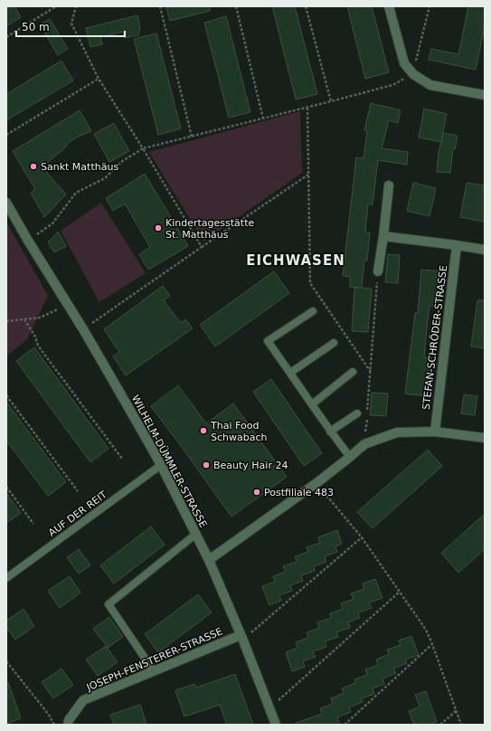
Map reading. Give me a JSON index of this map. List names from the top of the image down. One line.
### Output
{"streets":{"street":["STEFAN-SCHRÖDER-STRASSE","WILHELM-DÜMMLER-STRASSE","JOSEPH-FENSTERER-STRASSE"],"lane":["AUF DER REIT"]},"crossings":[["WILHELM-DÜMMLER-STRASSE","AUF DER REIT"],["WILHELM-DÜMMLER-STRASSE","JOSEPH-FENSTERER-STRASSE"]],"districts":["EICHWASEN"],"places":["Sankt Matthäus","Kindertagesstätte St. Matthäus","Thai Food Schwabach","Beauty Hair 24","Postfiliale 483"],"scale_bar":"50 m"}
